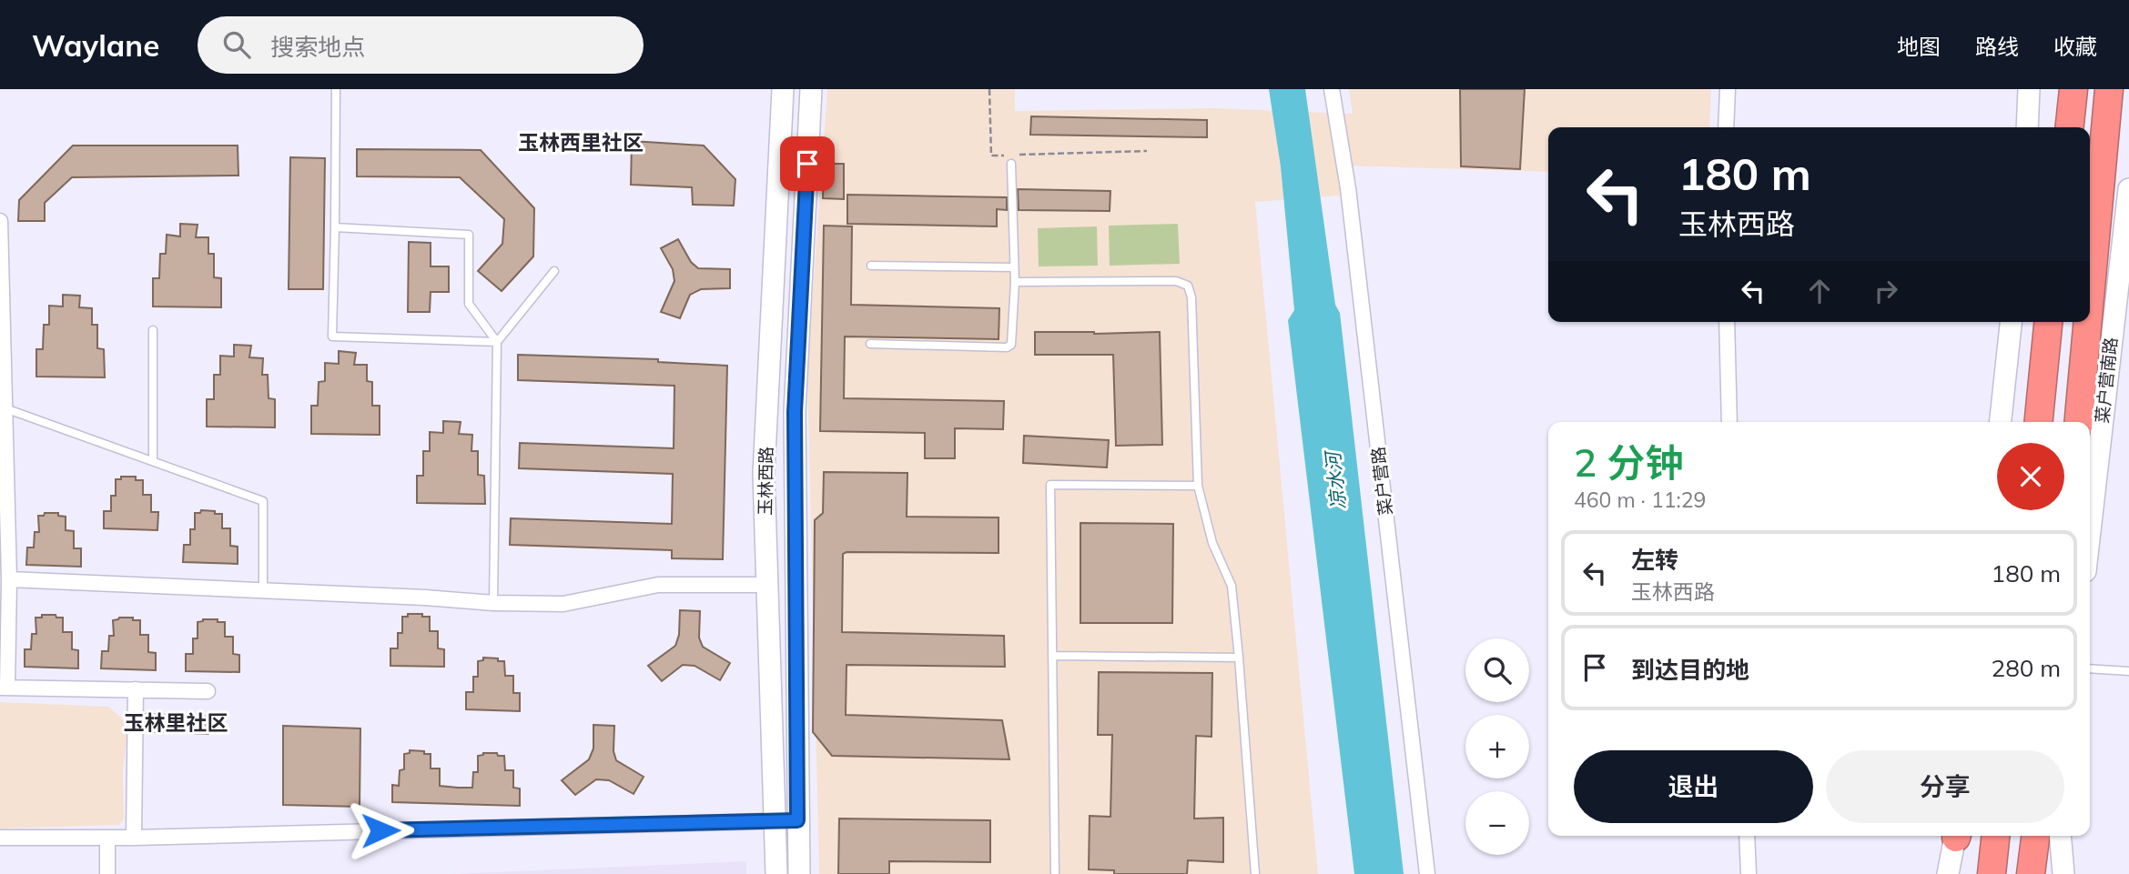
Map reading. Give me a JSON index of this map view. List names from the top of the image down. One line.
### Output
{"streets":{"highway":["菜户营南路"],"street":["玉林西路","菜户营路"]},"districts":["玉林西里社区","玉林里社区"],"water":["凉水河"],"page":{"header":"Waylane","search":"搜索地点","nav":["地图","路线","收藏"],"turn":["180 m","玉林西路"],"heading":["2 分钟","460 m · 11:29"],"list":[{"name":"左转","note":"玉林西路","value":"180 m"},{"name":"到达目的地","value":"280 m"}],"map_buttons":["+","−"],"buttons":["退出","分享"]}}
